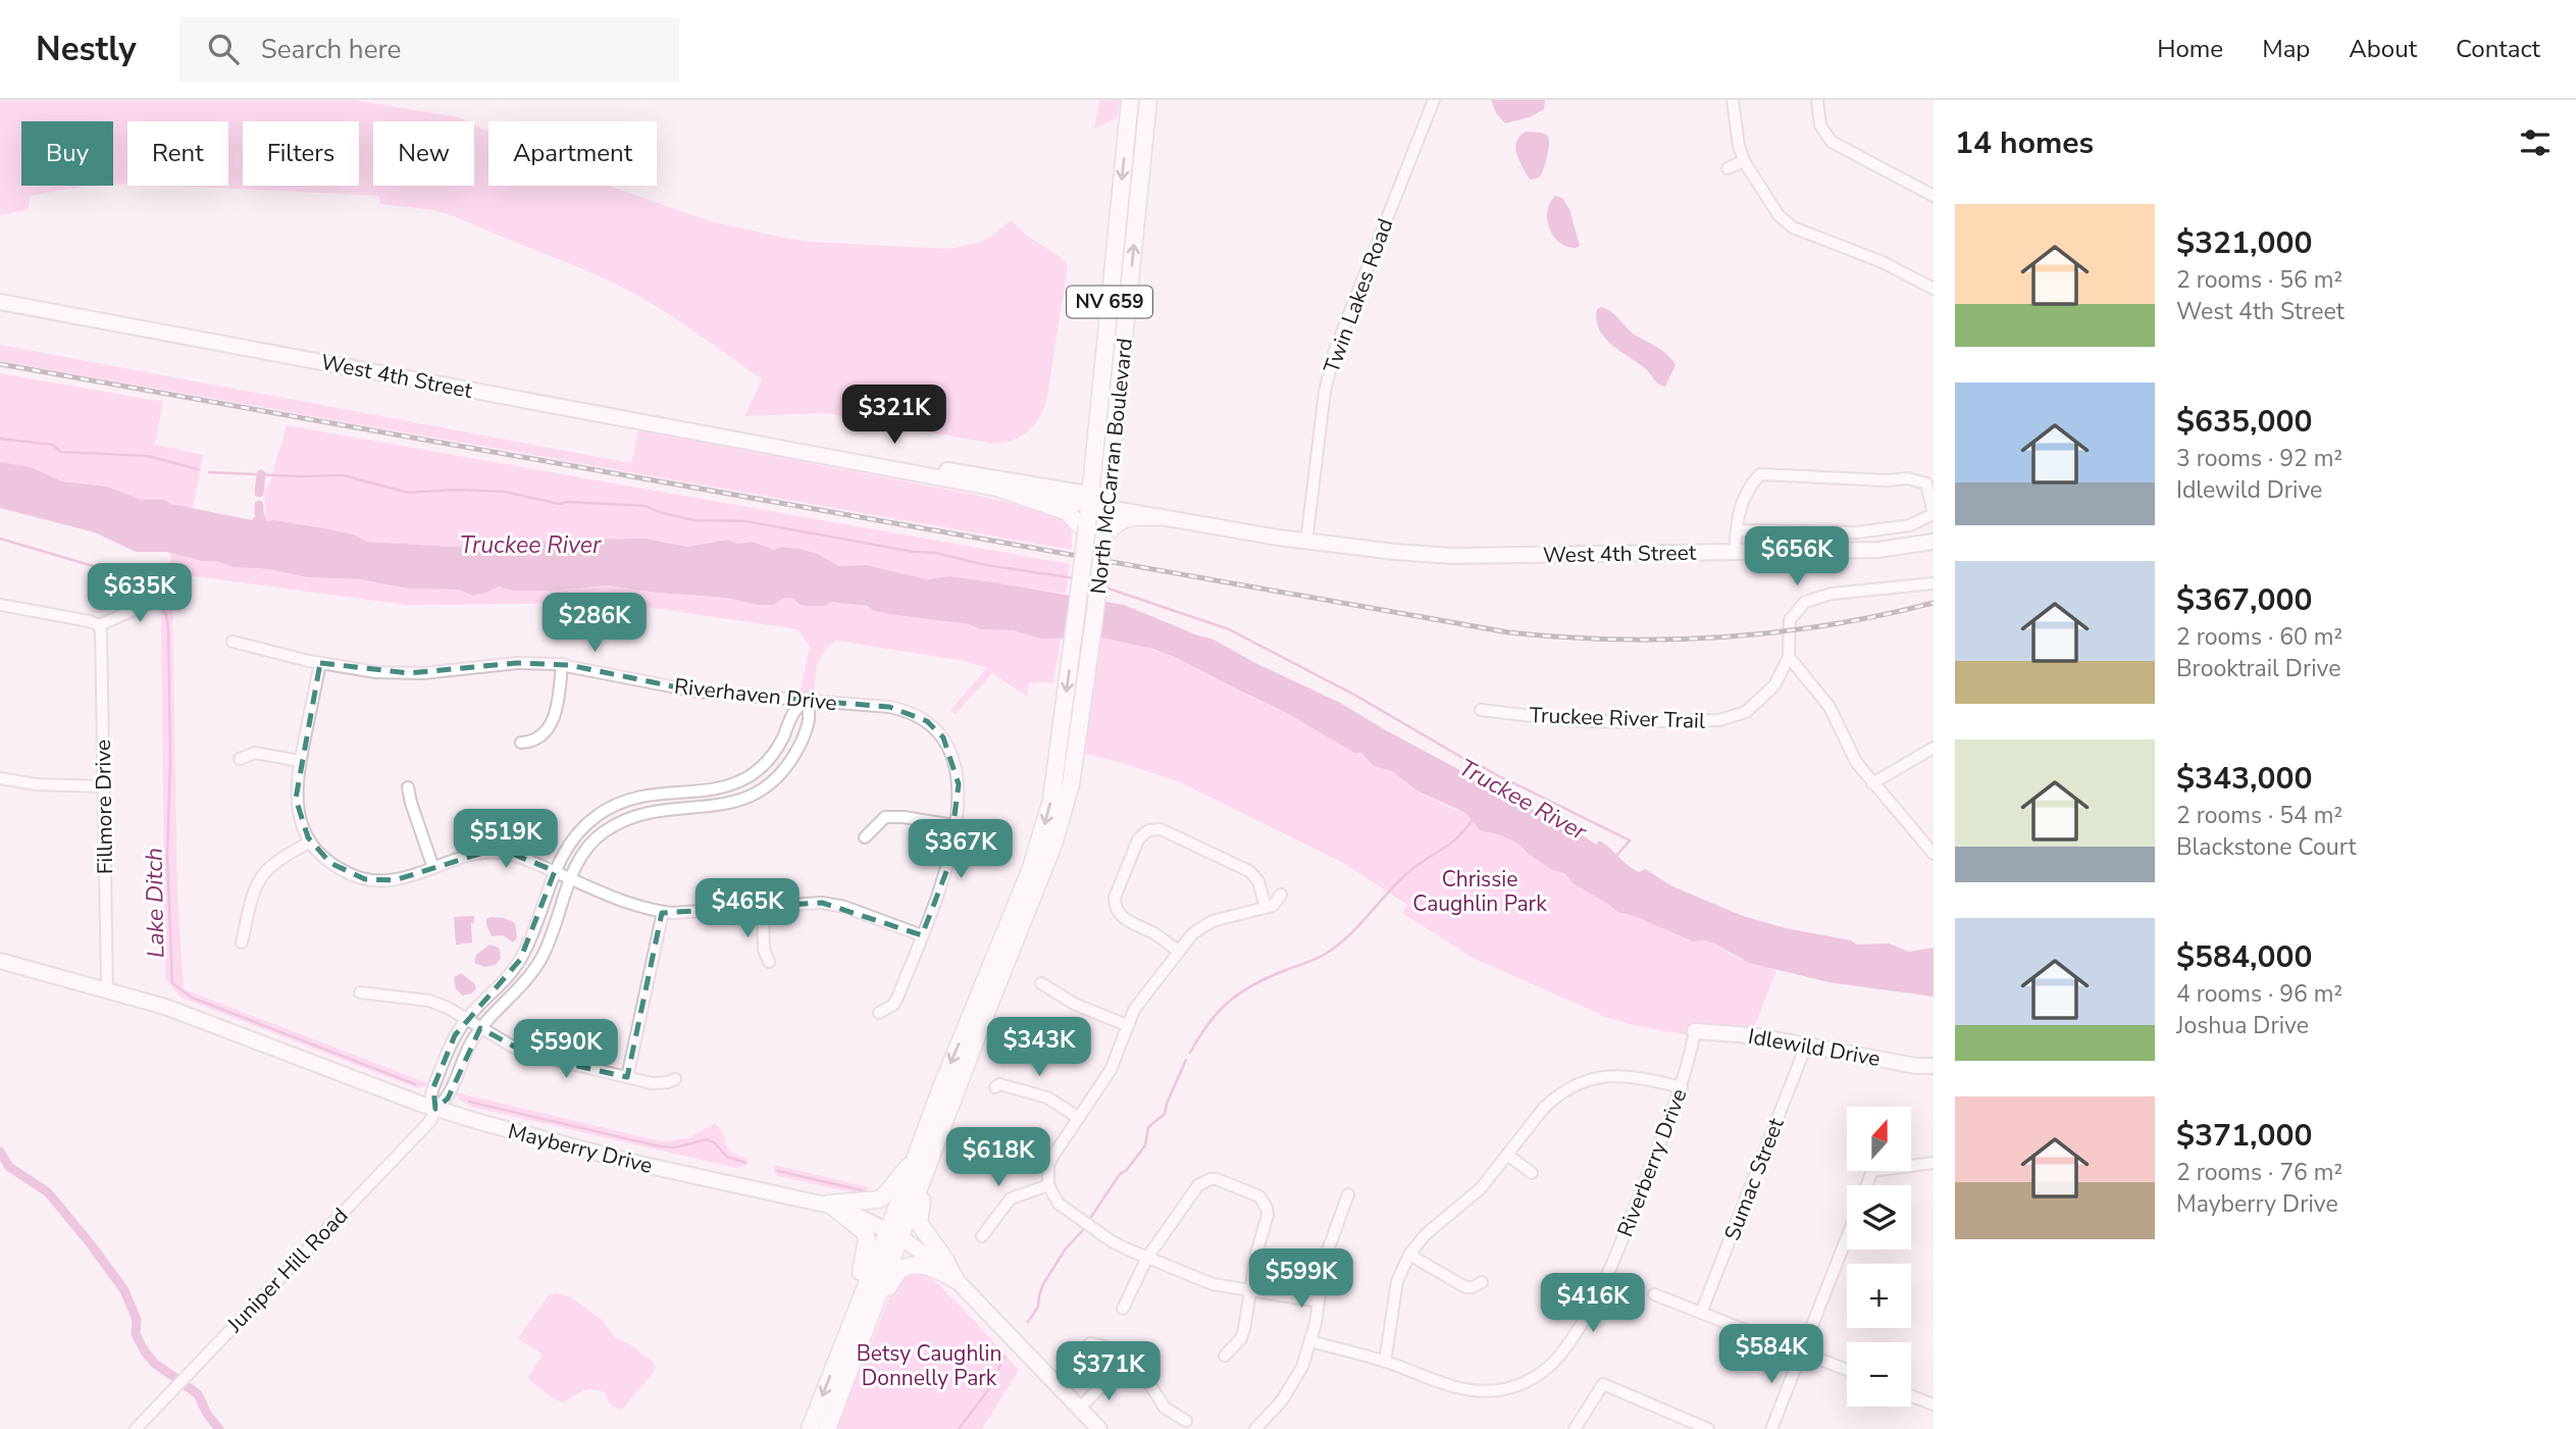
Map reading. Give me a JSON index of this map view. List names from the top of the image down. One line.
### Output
{"streets":{"main road":["NV 659","West 4th Street","North McCarran Boulevard","Idlewild Drive","Mayberry Drive"],"street":["Twin Lakes Road","Riverhaven Drive","Truckee River Trail","Fillmore Drive","Riverberry Drive","Sumac Street","Juniper Hill Road"]},"crossings":[["Twin Lakes Road","West 4th Street"],["NV 659","North McCarran Boulevard"],["NV 659","Mayberry Drive"],["West 4th Street","North McCarran Boulevard"],["Riverhaven Drive","Juniper Hill Road"],["Fillmore Drive","Mayberry Drive"],["Idlewild Drive","Riverberry Drive"],["Idlewild Drive","Sumac Street"],["Mayberry Drive","Juniper Hill Road"]],"water":["Truckee River","Lake Ditch"],"parks":["Chrissie Caughlin Park","Betsy Caughlin Donnelly Park"],"north":"top","page":{"header":"Nestly","search":"Search here","nav":["Home","Map","About","Contact"],"heading":"14 homes","chip":["Buy","Rent","Filters","New","Apartment"],"list":[{"name":"$321,000","note":"2 rooms · 56 m² · West 4th Street"},{"name":"$635,000","note":"3 rooms · 92 m² · Idlewild Drive"},{"name":"$367,000","note":"2 rooms · 60 m² · Brooktrail Drive"},{"name":"$343,000","note":"2 rooms · 54 m² · Blackstone Court"},{"name":"$584,000","note":"4 rooms · 96 m² · Joshua Drive"},{"name":"$371,000","note":"2 rooms · 76 m² · Mayberry Drive"}],"price":["$321K","$656K","$635K","$286K","$519K","$367K","$465K","$343K","$590K","$618K","$599K","$416K","$584K","$371K"],"map_buttons":["+","−"]}}
